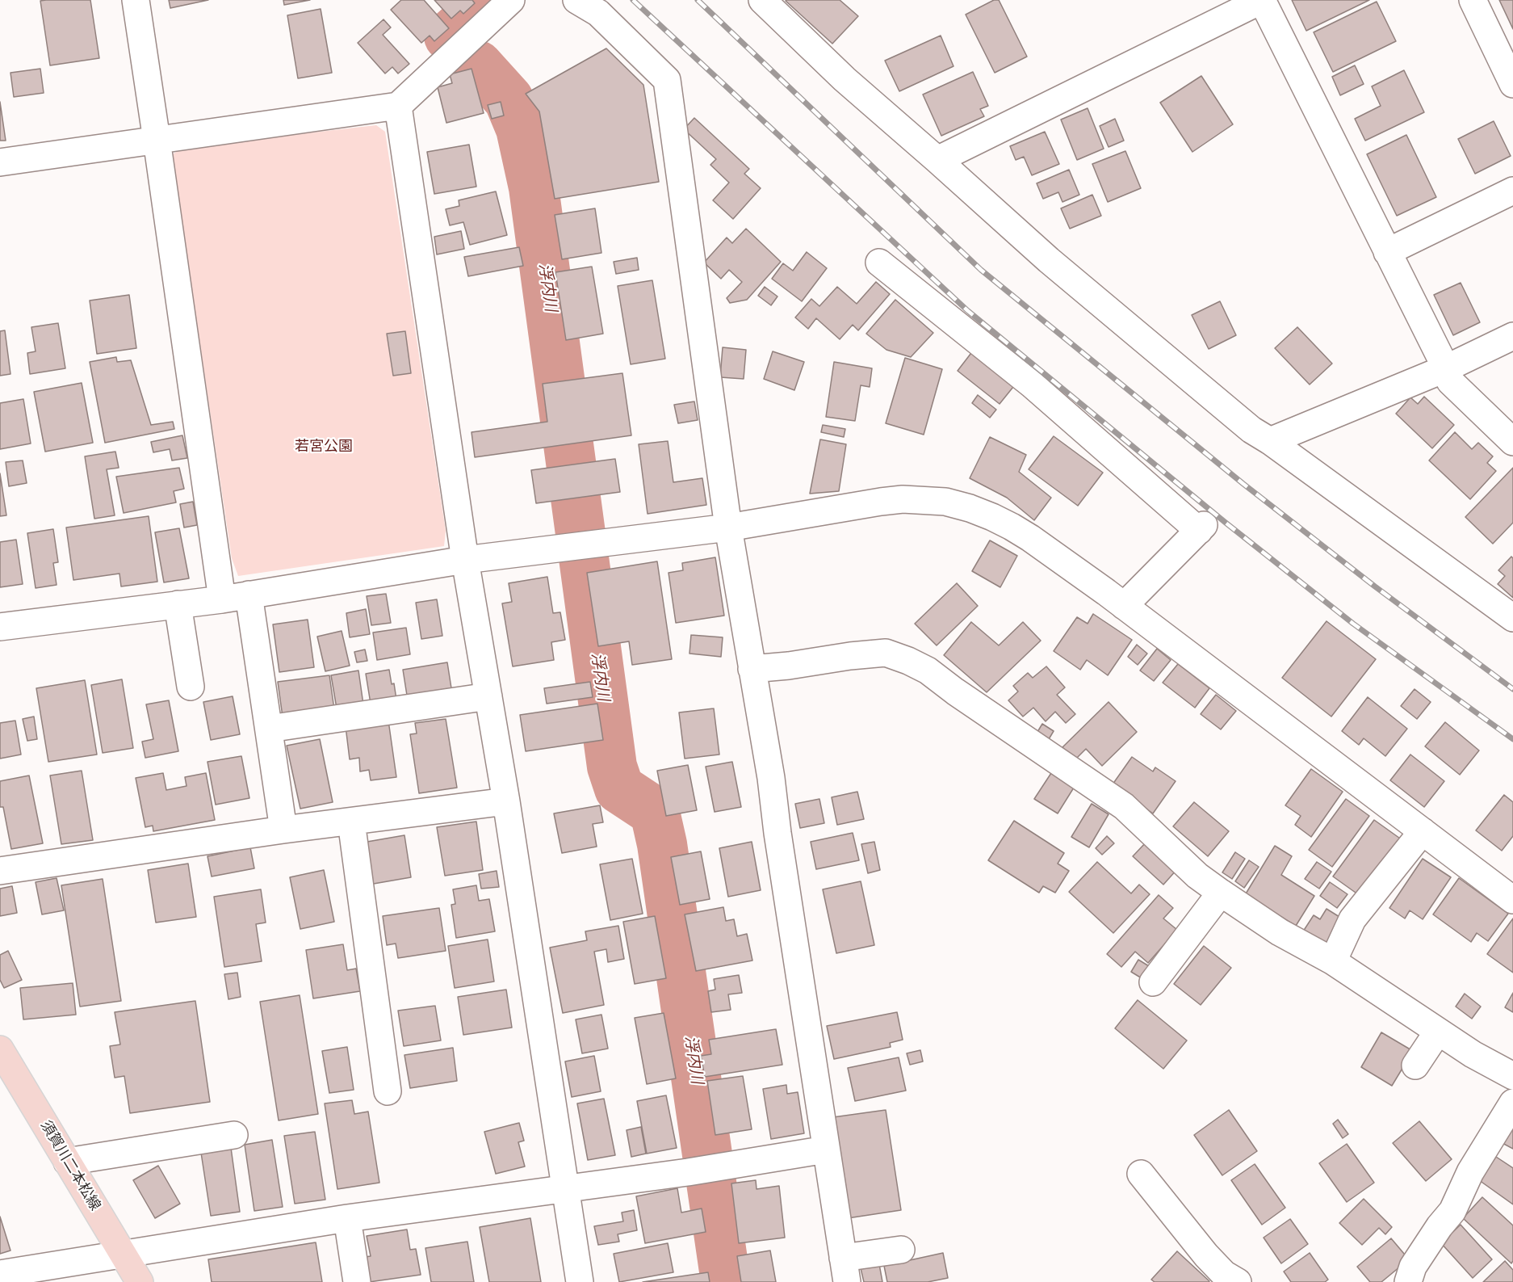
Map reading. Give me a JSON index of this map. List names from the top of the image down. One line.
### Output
{"streets":{"main road":["須賀川二本松線"]},"water":["浮内川"],"parks":["若宮公園"]}
